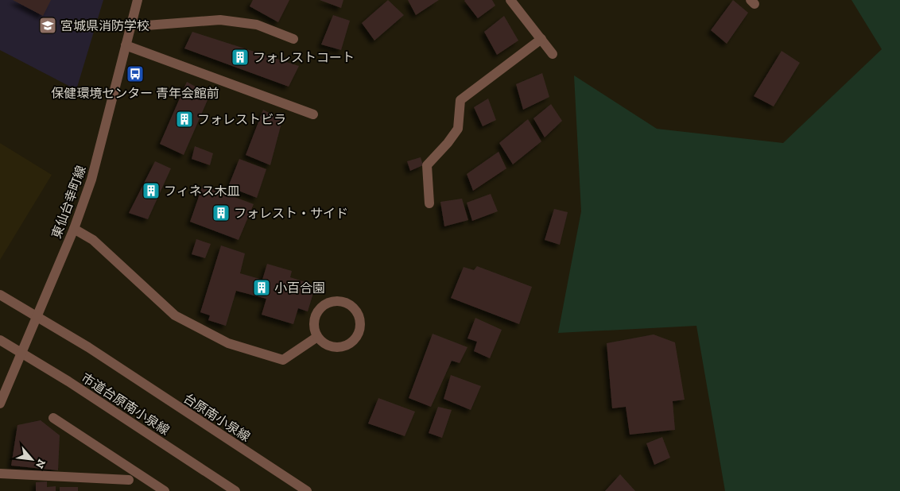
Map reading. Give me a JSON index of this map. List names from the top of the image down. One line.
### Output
{"streets":{"street":["東仙台幸町線","市道台原南小泉線","台原南小泉線"]},"crossings":[["東仙台幸町線","市道台原南小泉線"],["市道台原南小泉線","台原南小泉線"]],"places":{"school or university":["宮城県消防学校"],"building":["フォレストコート","フォレストビラ","フィネス木皿","フォレスト・サイド","小百合園"],"bus stop":["保健環境センター 青年会館前"]},"north":"bottom right"}
